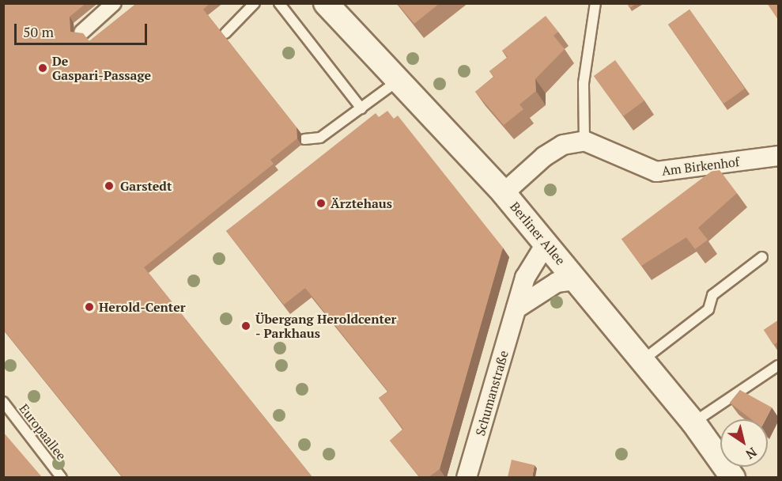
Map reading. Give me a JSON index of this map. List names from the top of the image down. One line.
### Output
{"streets":{"street":["Am Birkenhof","Berliner Allee","Schumanstraße"],"lane":["Europaallee"]},"crossings":[["Berliner Allee","Schumanstraße"]],"places":["De Gaspari-Passage","Garstedt","Ärztehaus","Herold-Center","Übergang Heroldcenter - Parkhaus"],"scale_bar":"50 m","north":"bottom right"}
